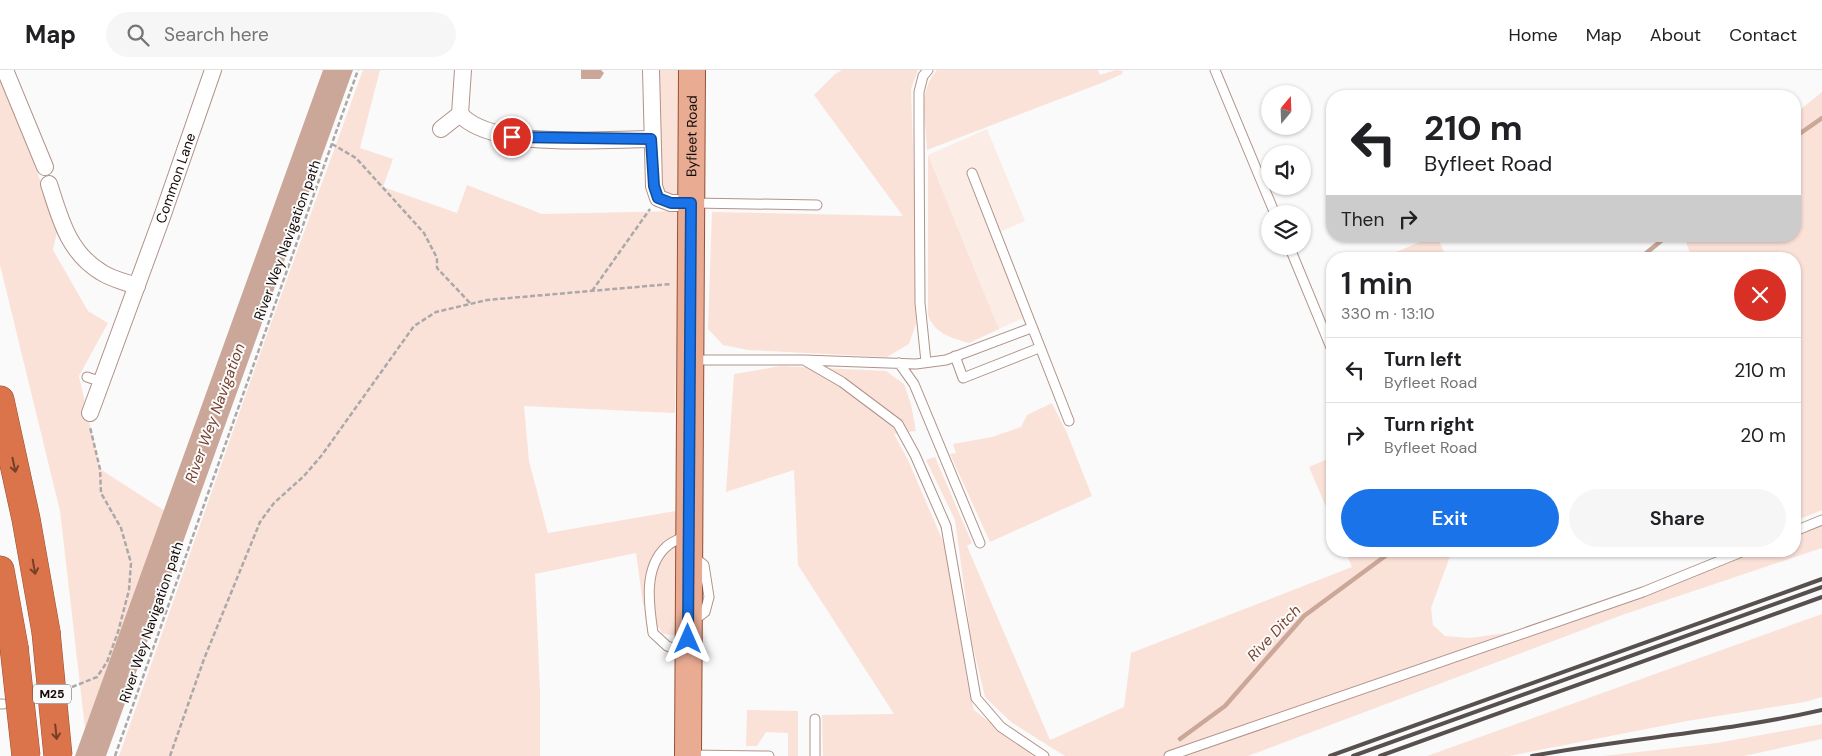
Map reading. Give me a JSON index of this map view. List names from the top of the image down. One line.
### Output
{"streets":{"highway":["M25"],"main road":["Byfleet Road"],"street":["Common Lane"],"path":["River Wey Navigation path"]},"water":["River Wey Navigation","Rive Ditch"],"north":"top","page":{"header":"Map","search":"Search here","nav":["Home","Map","About","Contact"],"turn":["210 m","Byfleet Road"],"then":"Then","heading":["1 min","330 m · 13:10"],"list":[{"name":"Turn left","note":"Byfleet Road","value":"210 m"},{"name":"Turn right","note":"Byfleet Road","value":"20 m"}],"buttons":["Exit","Share"]}}
